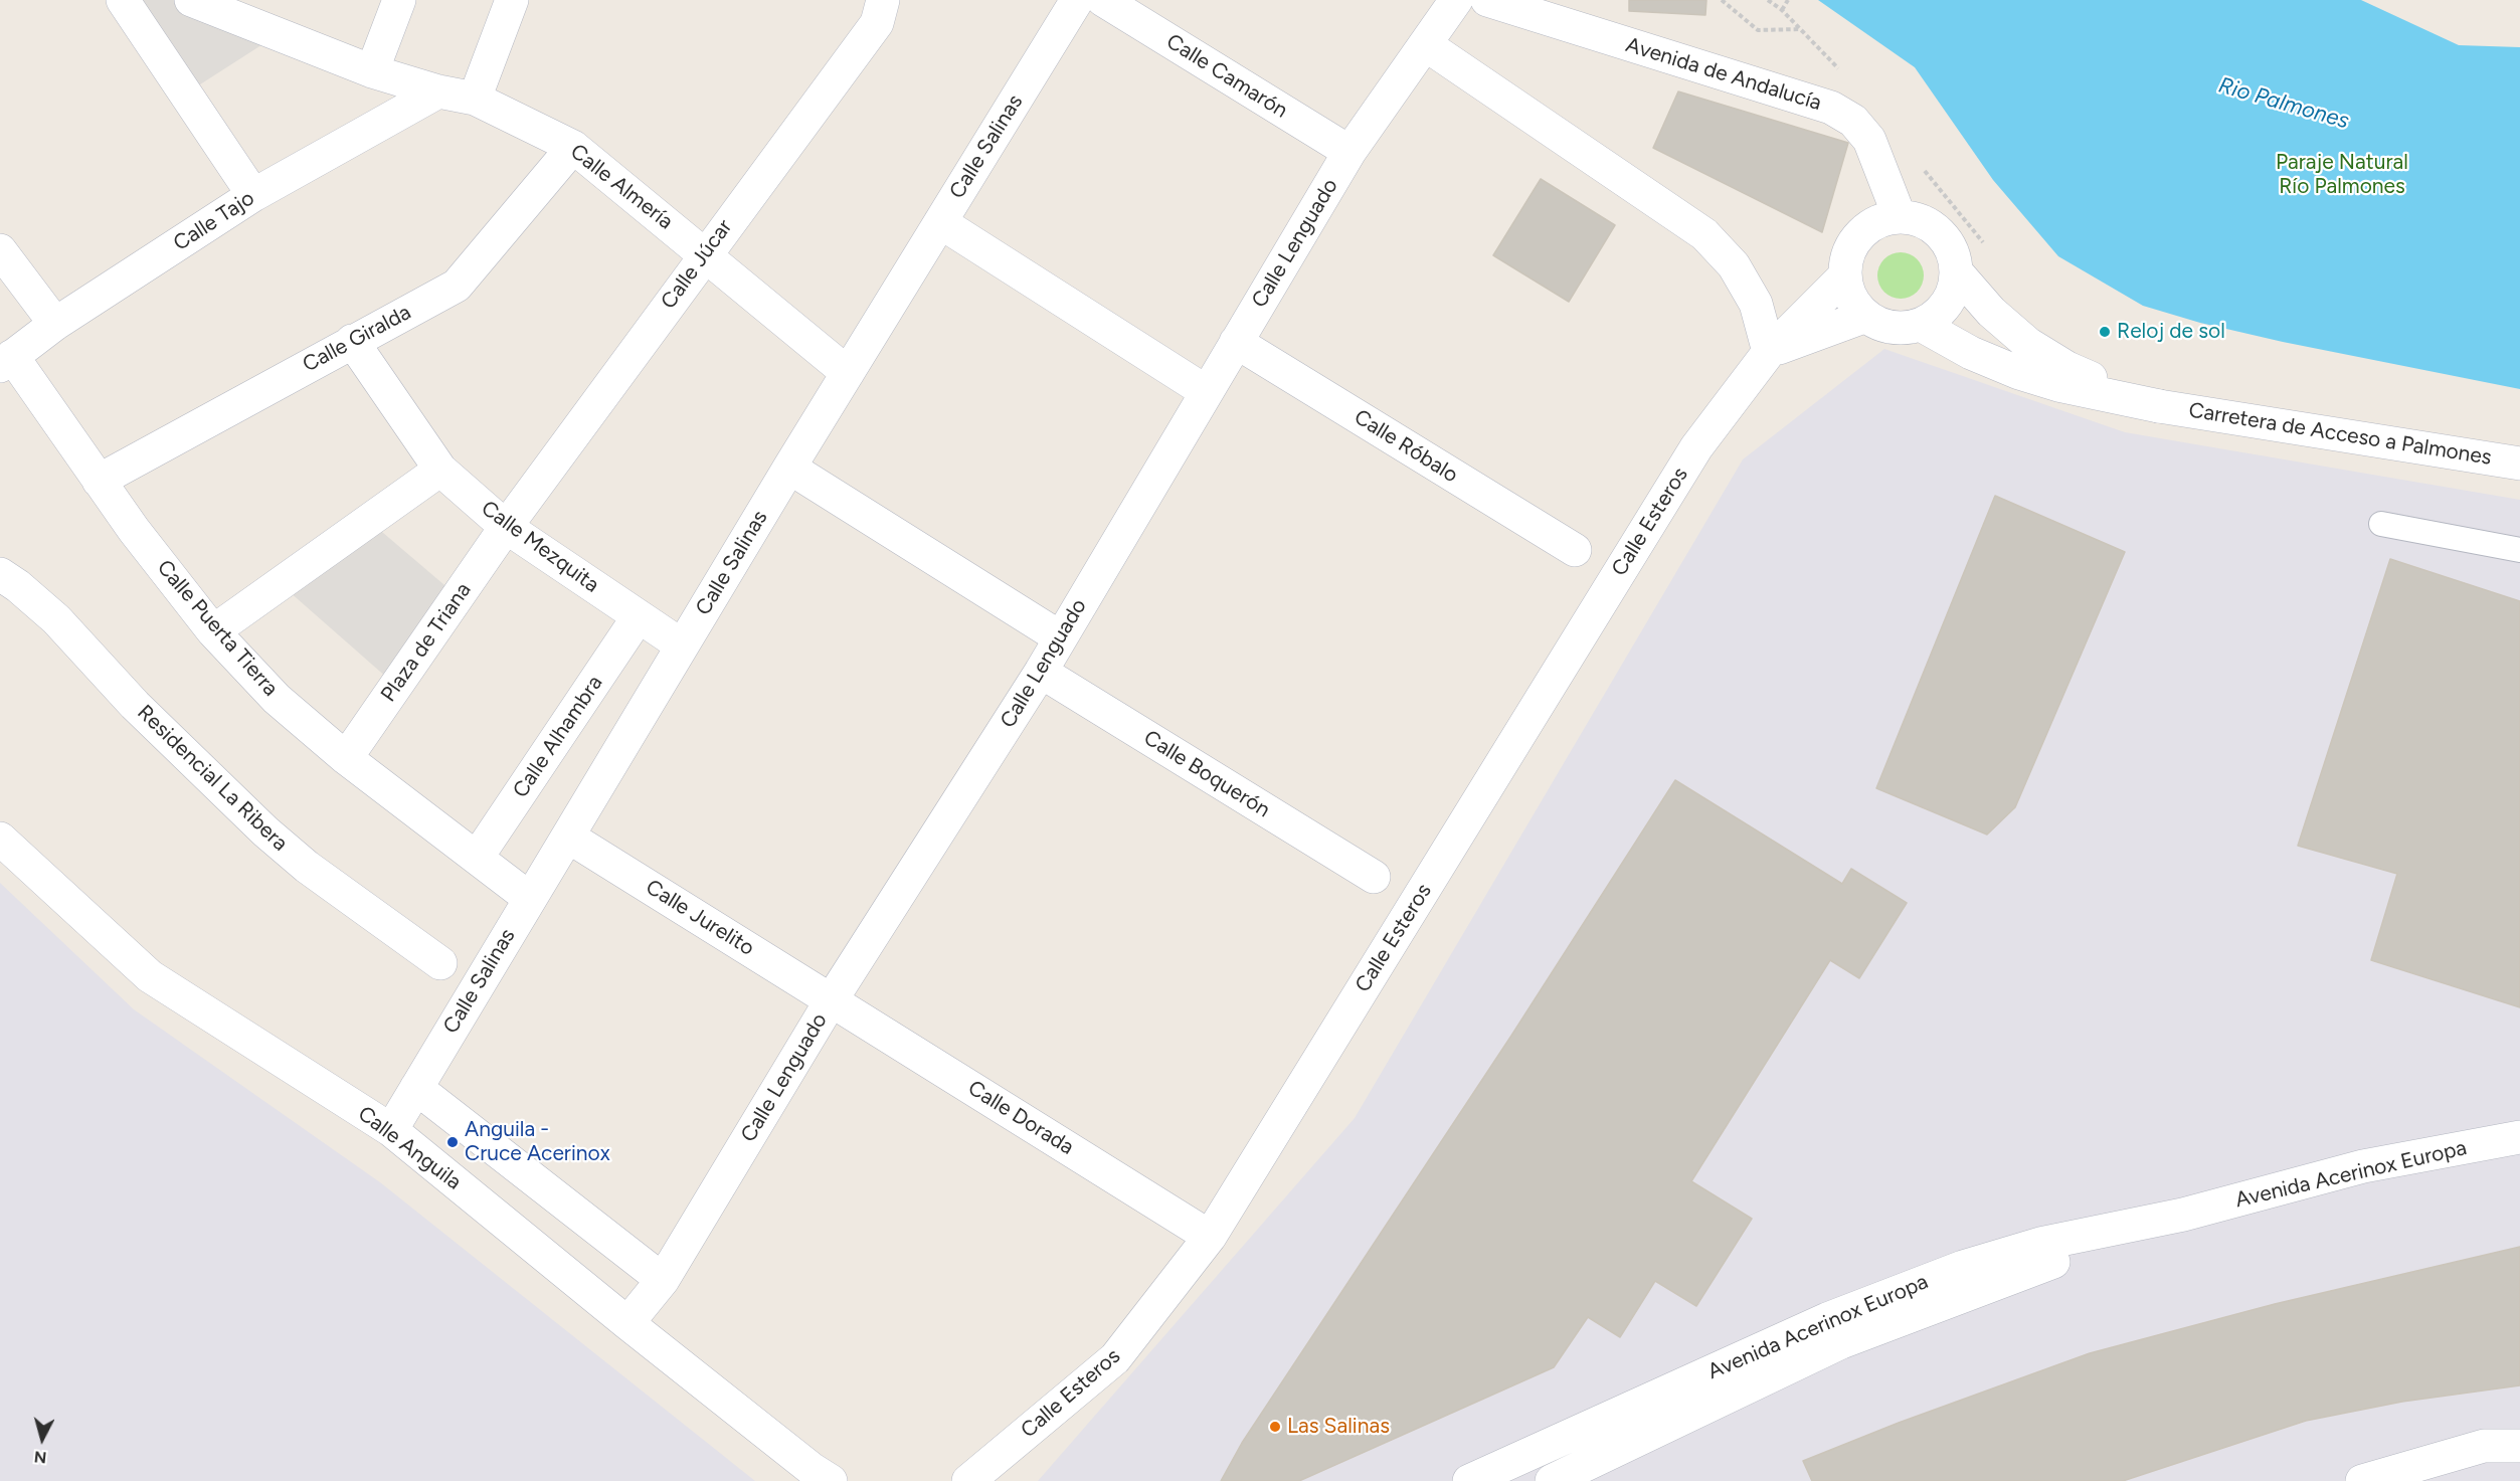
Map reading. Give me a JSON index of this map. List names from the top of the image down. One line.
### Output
{"streets":{"street":["Avenida de Andalucía","Calle Camarón","Calle Salinas","Calle Almería","Calle Tajo","Calle Lenguado","Calle Júcar","Calle Giralda","Carretera de Acceso a Palmones","Calle Róbalo","Calle Esteros","Calle Mezquita","Calle Puerta Tierra","Plaza de Triana","Calle Alhambra","Calle Boquerón","Residencial La Ribera","Calle Jurelito","Calle Dorada","Calle Anguila","Avenida Acerinox Europa"]},"crossings":[["Avenida de Andalucía","Calle Esteros"],["Calle Camarón","Calle Lenguado"],["Calle Salinas","Calle Almería"],["Calle Salinas","Calle Mezquita"],["Calle Salinas","Calle Puerta Tierra"],["Calle Salinas","Calle Jurelito"],["Calle Salinas","Calle Anguila"],["Calle Almería","Calle Tajo"],["Calle Almería","Calle Júcar"],["Calle Almería","Calle Giralda"],["Calle Tajo","Calle Puerta Tierra"],["Calle Lenguado","Calle Róbalo"],["Calle Lenguado","Calle Boquerón"],["Calle Lenguado","Calle Jurelito"],["Calle Lenguado","Calle Dorada"],["Calle Lenguado","Calle Anguila"],["Calle Júcar","Calle Mezquita"],["Calle Júcar","Plaza de Triana"],["Calle Giralda","Calle Mezquita"],["Calle Giralda","Calle Puerta Tierra"],["Calle Esteros","Calle Dorada"],["Calle Mezquita","Plaza de Triana"],["Calle Mezquita","Calle Alhambra"],["Calle Puerta Tierra","Plaza de Triana"],["Calle Puerta Tierra","Calle Alhambra"],["Calle Jurelito","Calle Dorada"]],"water":["Rio Palmones"],"parks":["Paraje Natural Río Palmones"],"places":["Reloj de sol","Anguila - Cruce Acerinox","Las Salinas"],"north":"bottom"}
